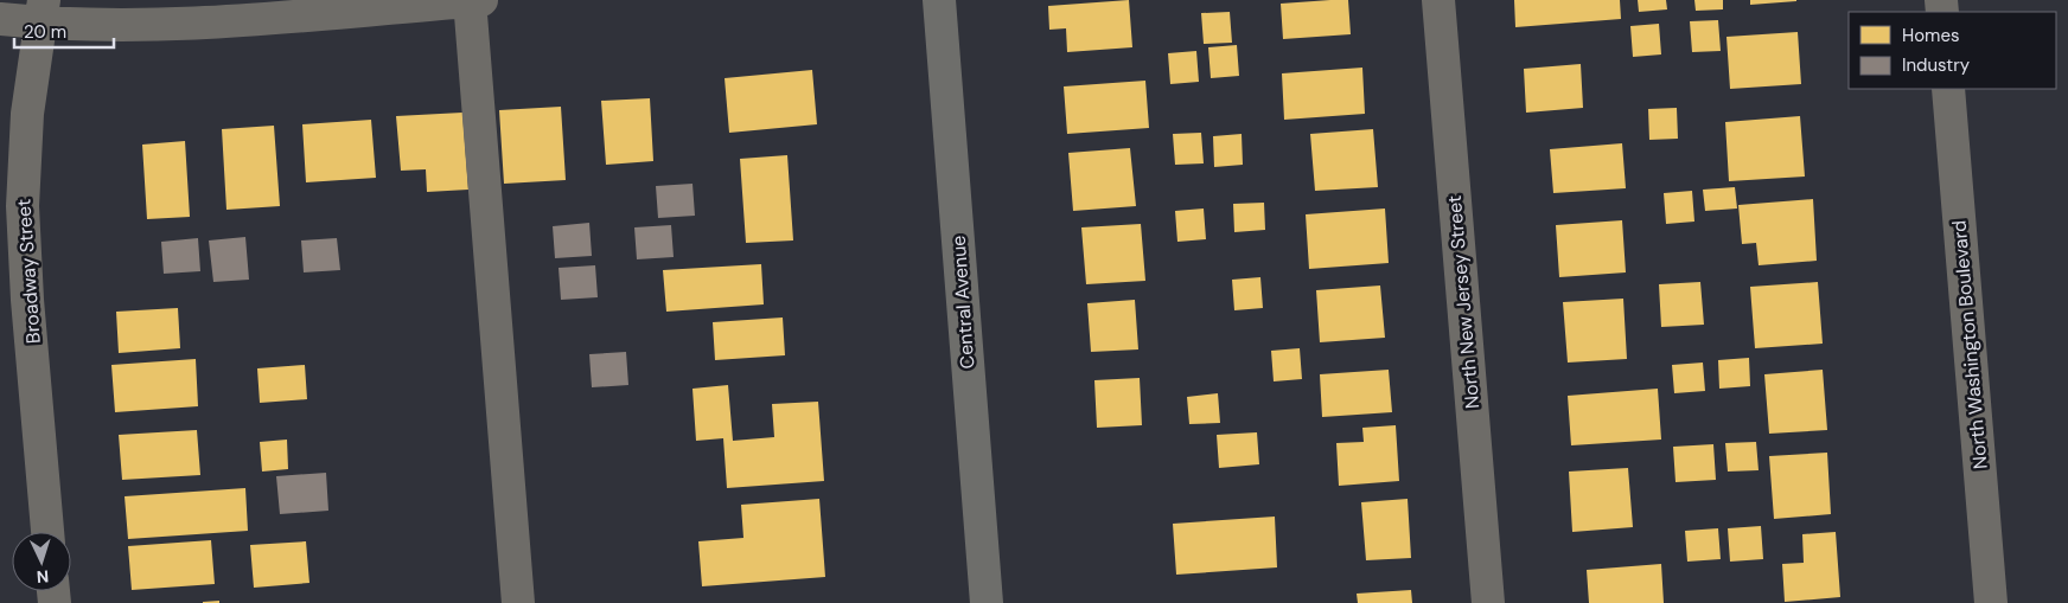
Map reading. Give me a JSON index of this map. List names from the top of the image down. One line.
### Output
{"streets":{"main road":["Central Avenue"],"street":["Broadway Street","North New Jersey Street","North Washington Boulevard"]},"legend":["Homes","Industry"],"scale_bar":"20 m","north":"bottom"}
